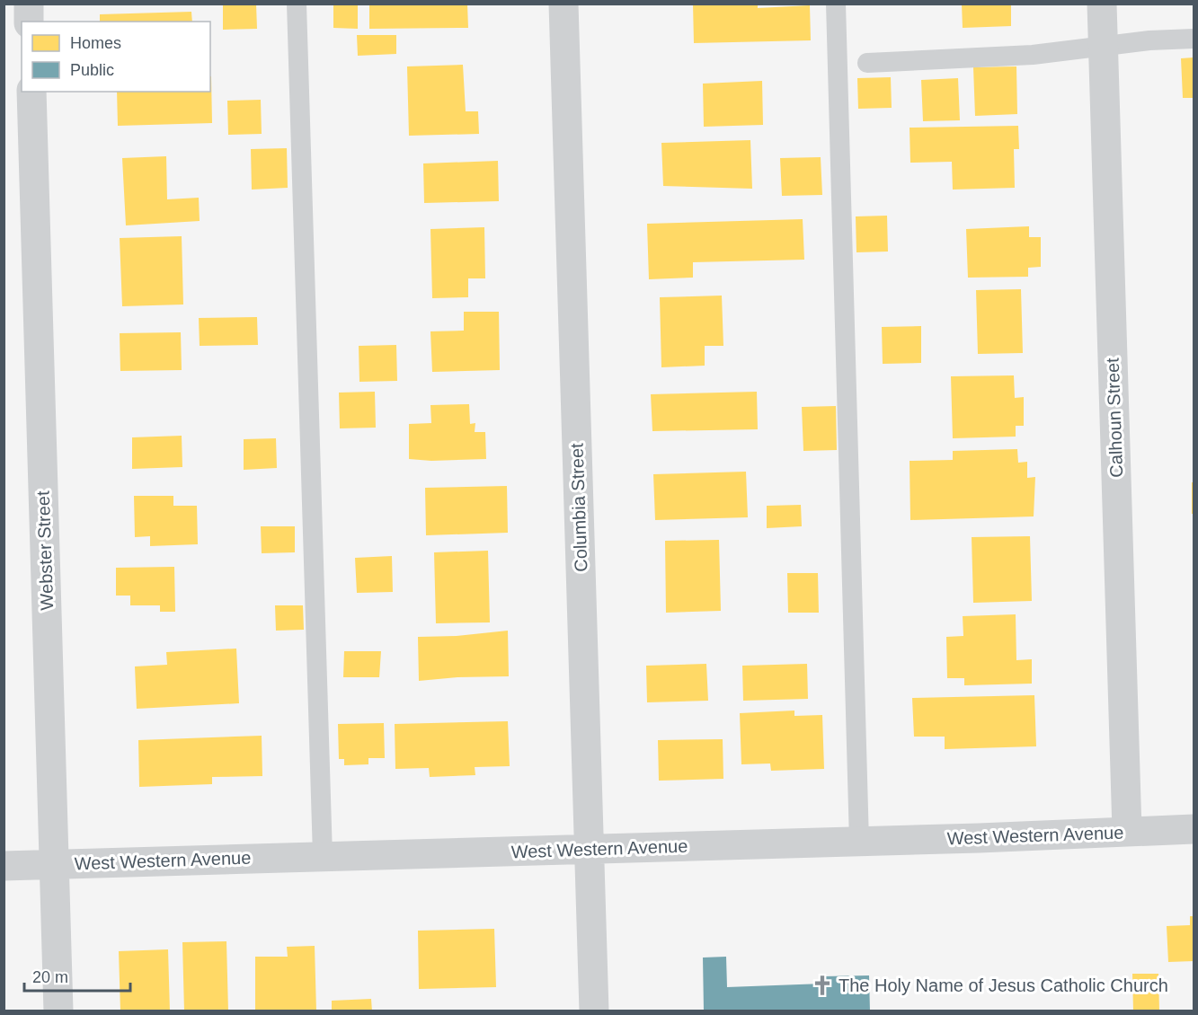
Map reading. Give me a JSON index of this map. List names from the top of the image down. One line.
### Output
{"streets":{"street":["Calhoun Street","Columbia Street","Webster Street","West Western Avenue"]},"crossings":[["Calhoun Street","West Western Avenue"],["Columbia Street","West Western Avenue"],["Webster Street","West Western Avenue"]],"places":{"church":["The Holy Name of Jesus Catholic Church"]},"legend":["Homes","Public"],"scale_bar":"20 m"}
